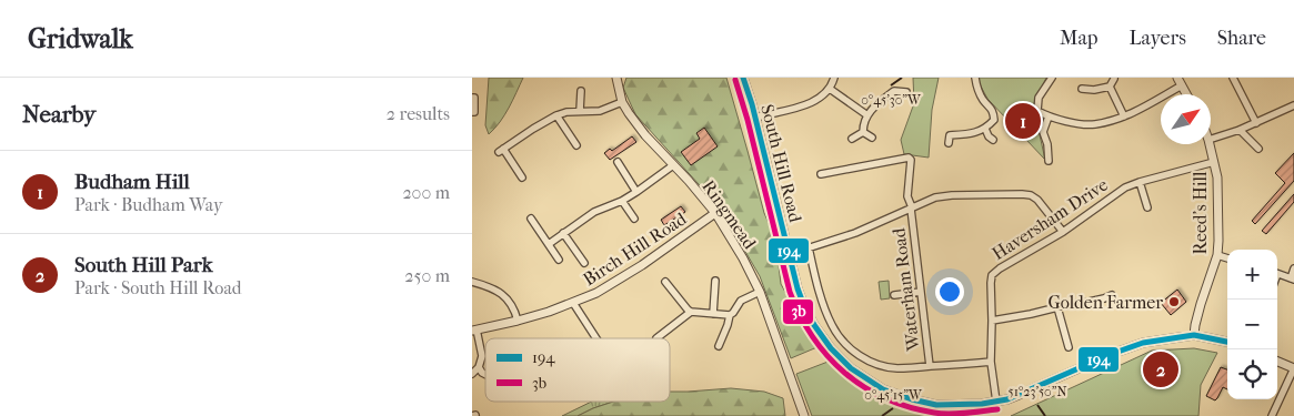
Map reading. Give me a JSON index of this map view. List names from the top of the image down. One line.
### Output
{"streets":{"street":["South Hill Road","Reed's Hill","Ringmead","Haversham Drive","Birch Hill Road","Waterham Road"]},"crossings":[["South Hill Road","Reed's Hill"],["South Hill Road","Haversham Drive"],["Reed's Hill","Haversham Drive"],["Ringmead","Birch Hill Road"]],"places":["Golden Farmer"],"lines":["transit line 194","transit line 3b"],"legend":["194","3b"],"north":"top right","page":{"header":"Gridwalk","nav":["Map","Layers","Share"],"heading":["Nearby","2 results"],"pins":["1","2"],"list":[{"mark":"1","name":"Budham Hill","note":"Park · Budham Way","value":"200 m"},{"mark":"2","name":"South Hill Park","note":"Park · South Hill Road","value":"250 m"}],"map_buttons":["+","−"]},"coordinates":["0°45'30\"W","51°23'50\"N","0°45'15\"W"]}
